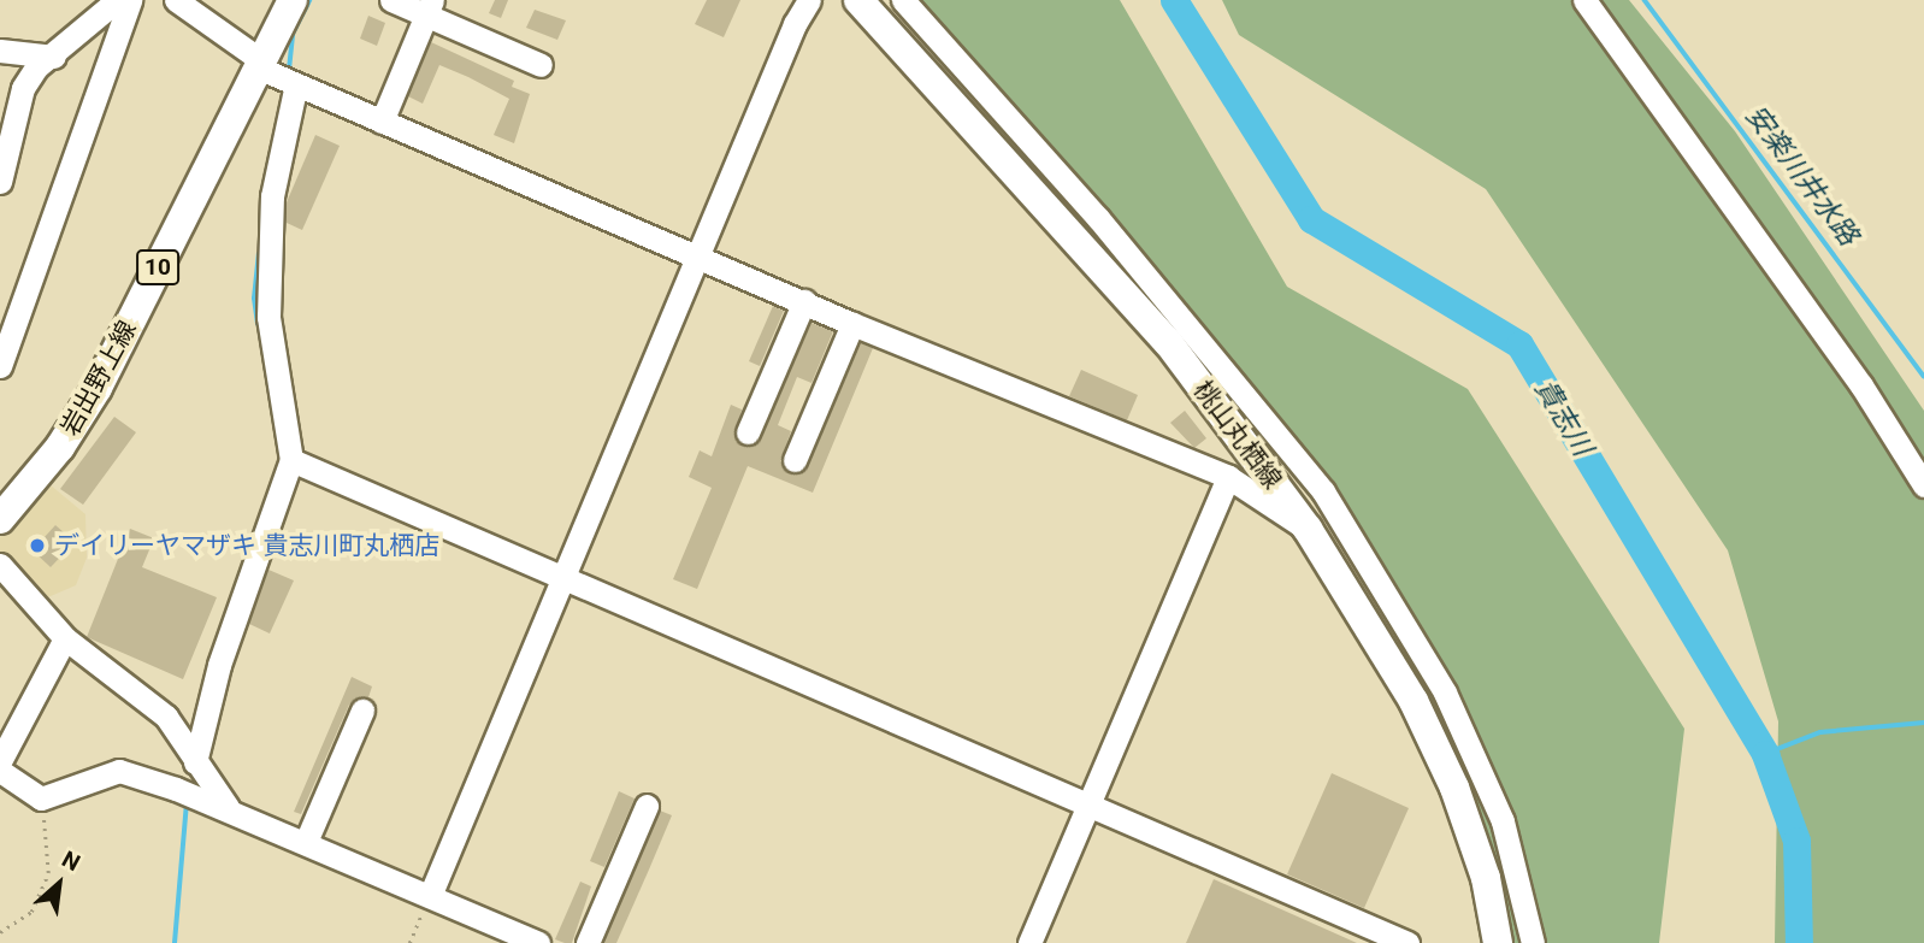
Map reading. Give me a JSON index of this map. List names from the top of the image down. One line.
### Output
{"streets":{"main road":["10","岩出野上線","桃山丸栖線"]},"water":["安楽川井水路","貴志川"],"places":["デイリーヤマザキ 貴志川町丸栖店"],"north":"top right"}
